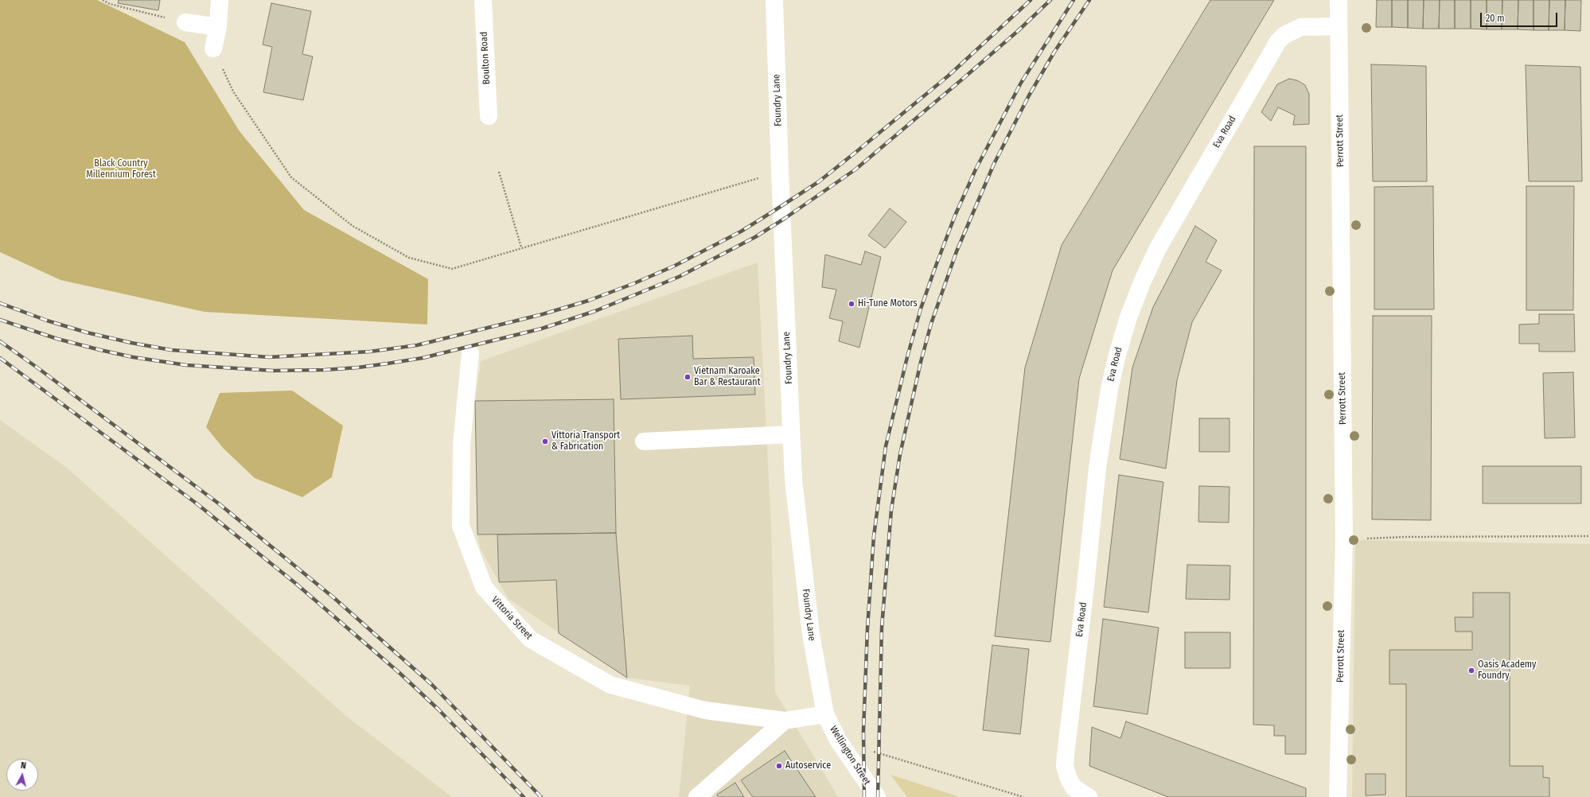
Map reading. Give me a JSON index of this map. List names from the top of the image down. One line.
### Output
{"streets":{"street":["Boulton Road","Foundry Lane","Eva Road","Perrott Street","Vittoria Street","Wellington Street"]},"crossings":[["Foundry Lane","Vittoria Street"],["Foundry Lane","Wellington Street"],["Eva Road","Perrott Street"],["Vittoria Street","Wellington Street"]],"parks":["Black Country Millennium Forest"],"places":["Hi-Tune Motors","Vietnam Karoake Bar & Restaurant","Vittoria Transport & Fabrication","Oasis Academy Foundry","Autoservice"],"scale_bar":"20 m","north":"top"}
